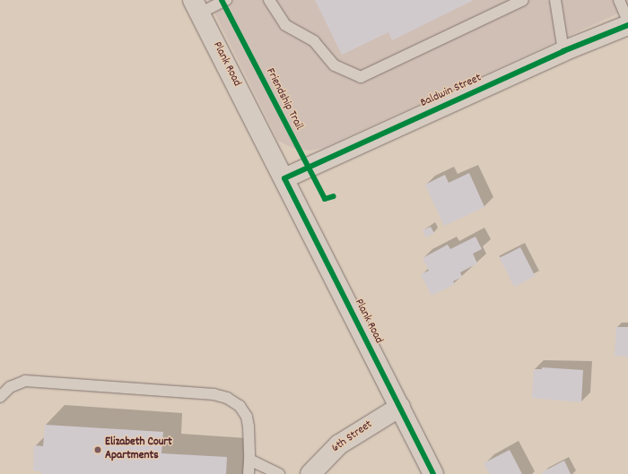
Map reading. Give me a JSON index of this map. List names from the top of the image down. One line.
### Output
{"streets":{"main road":["Plank Road","Baldwin Street","6th Street"],"cycle path":["Friendship Trail"]},"crossings":[["Plank Road","Baldwin Street"],["Plank Road","6th Street"]],"places":["Elizabeth Court Apartments"]}
